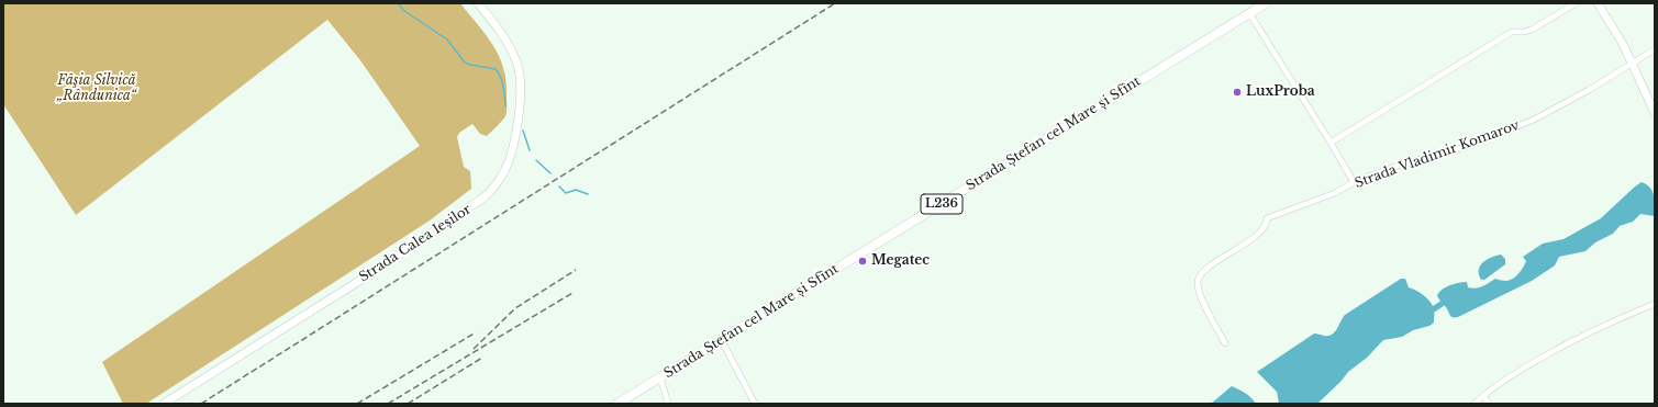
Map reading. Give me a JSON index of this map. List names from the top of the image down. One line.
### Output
{"streets":{"main road":["Strada Ștefan cel Mare și Sfînt","L236"],"street":["Strada Vladimir Komarov","Strada Calea Ieșilor"]},"parks":["Fâşia Silvică „Rândunica“"],"places":["LuxProba","Megatec"]}
